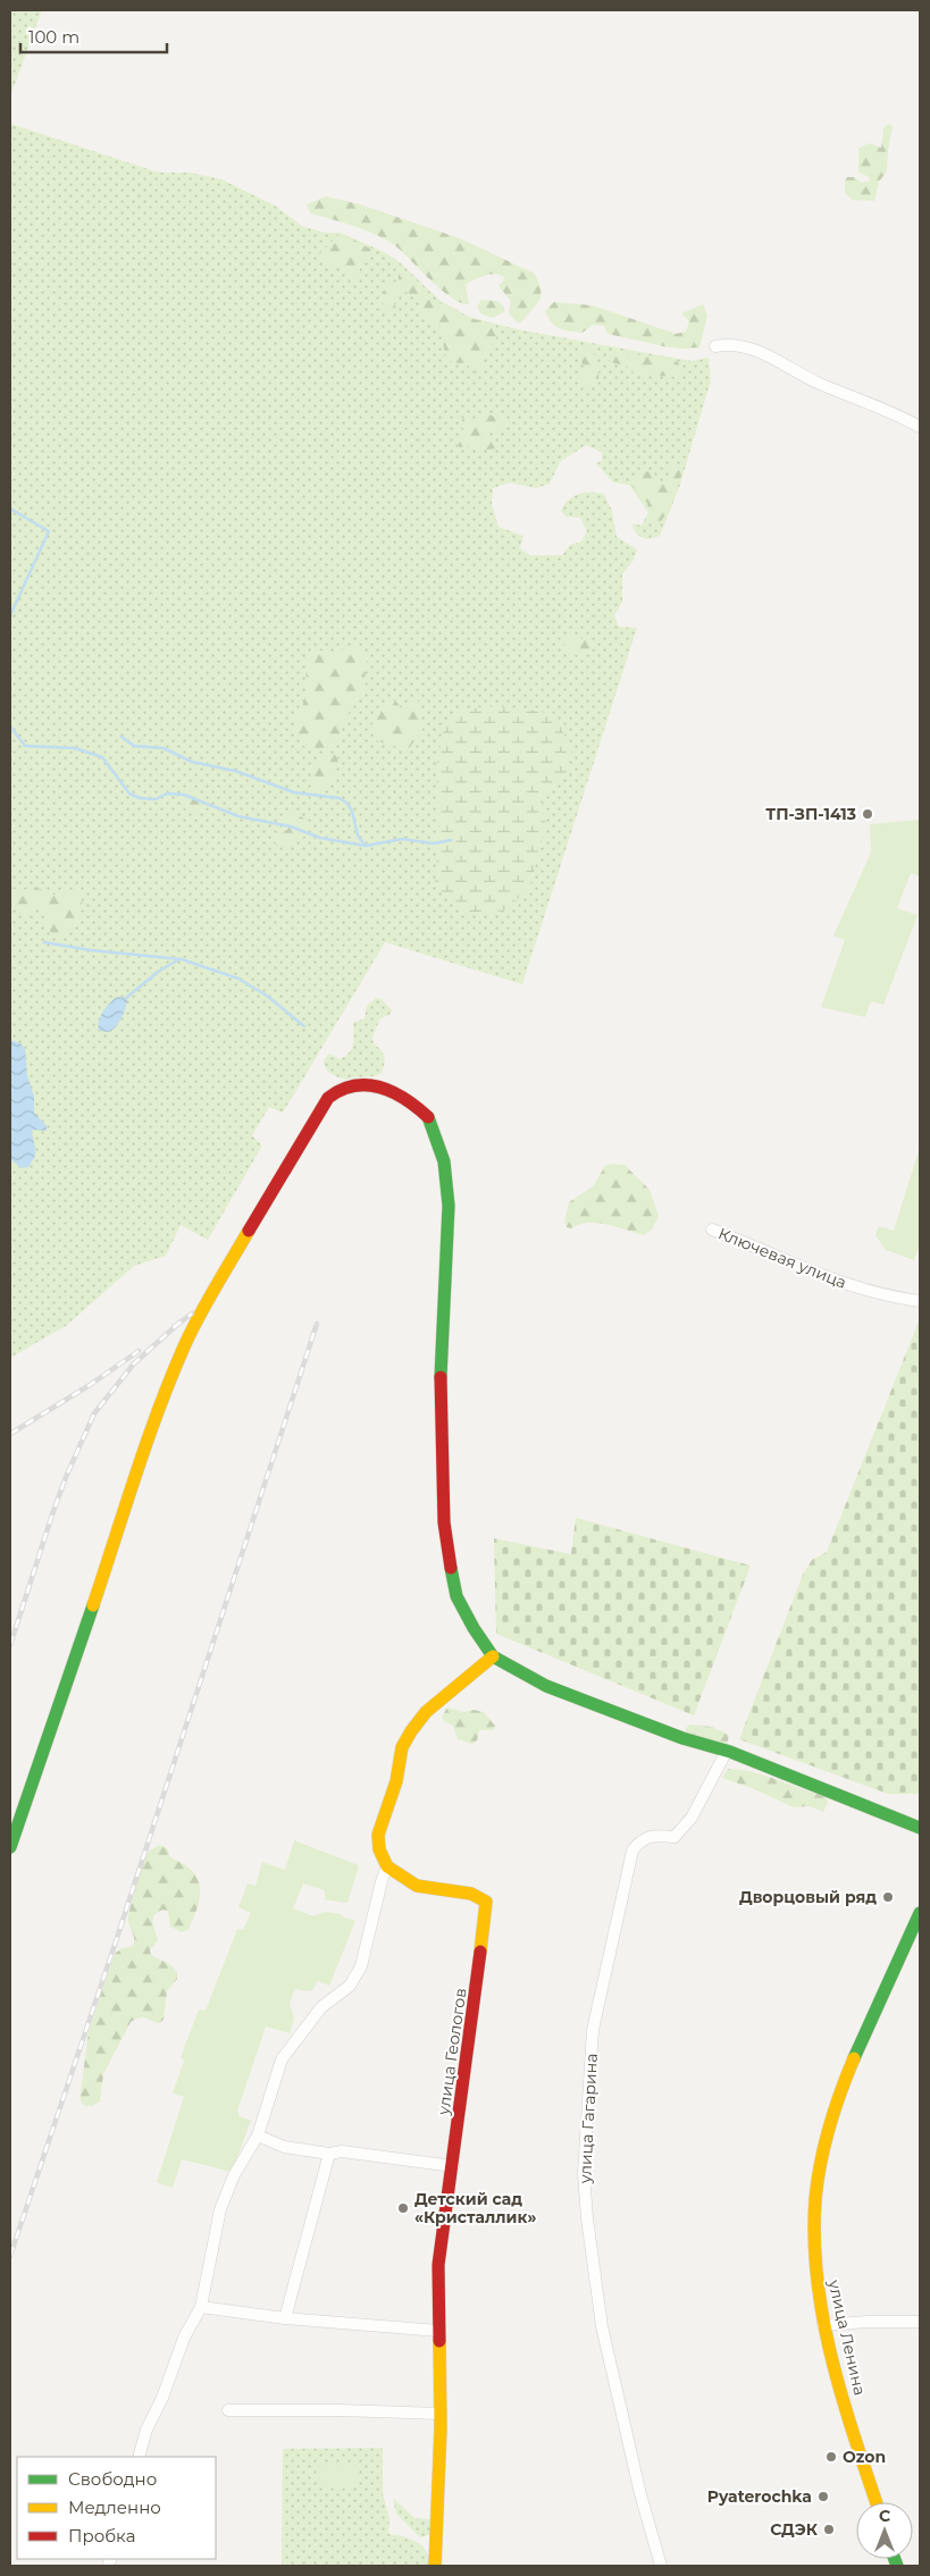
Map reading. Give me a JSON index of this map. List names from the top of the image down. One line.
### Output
{"streets":{"street":["Ключевая улица","улица Геологов","улица Гагарина","улица Ленина"]},"places":["ТП-ЗП-1413","Дворцовый ряд","Детский сад «Кристаллик»","Ozon","Pyaterochka","СДЭК"],"legend":["Свободно","Медленно","Пробка"],"scale_bar":"100 m","north":"top"}
